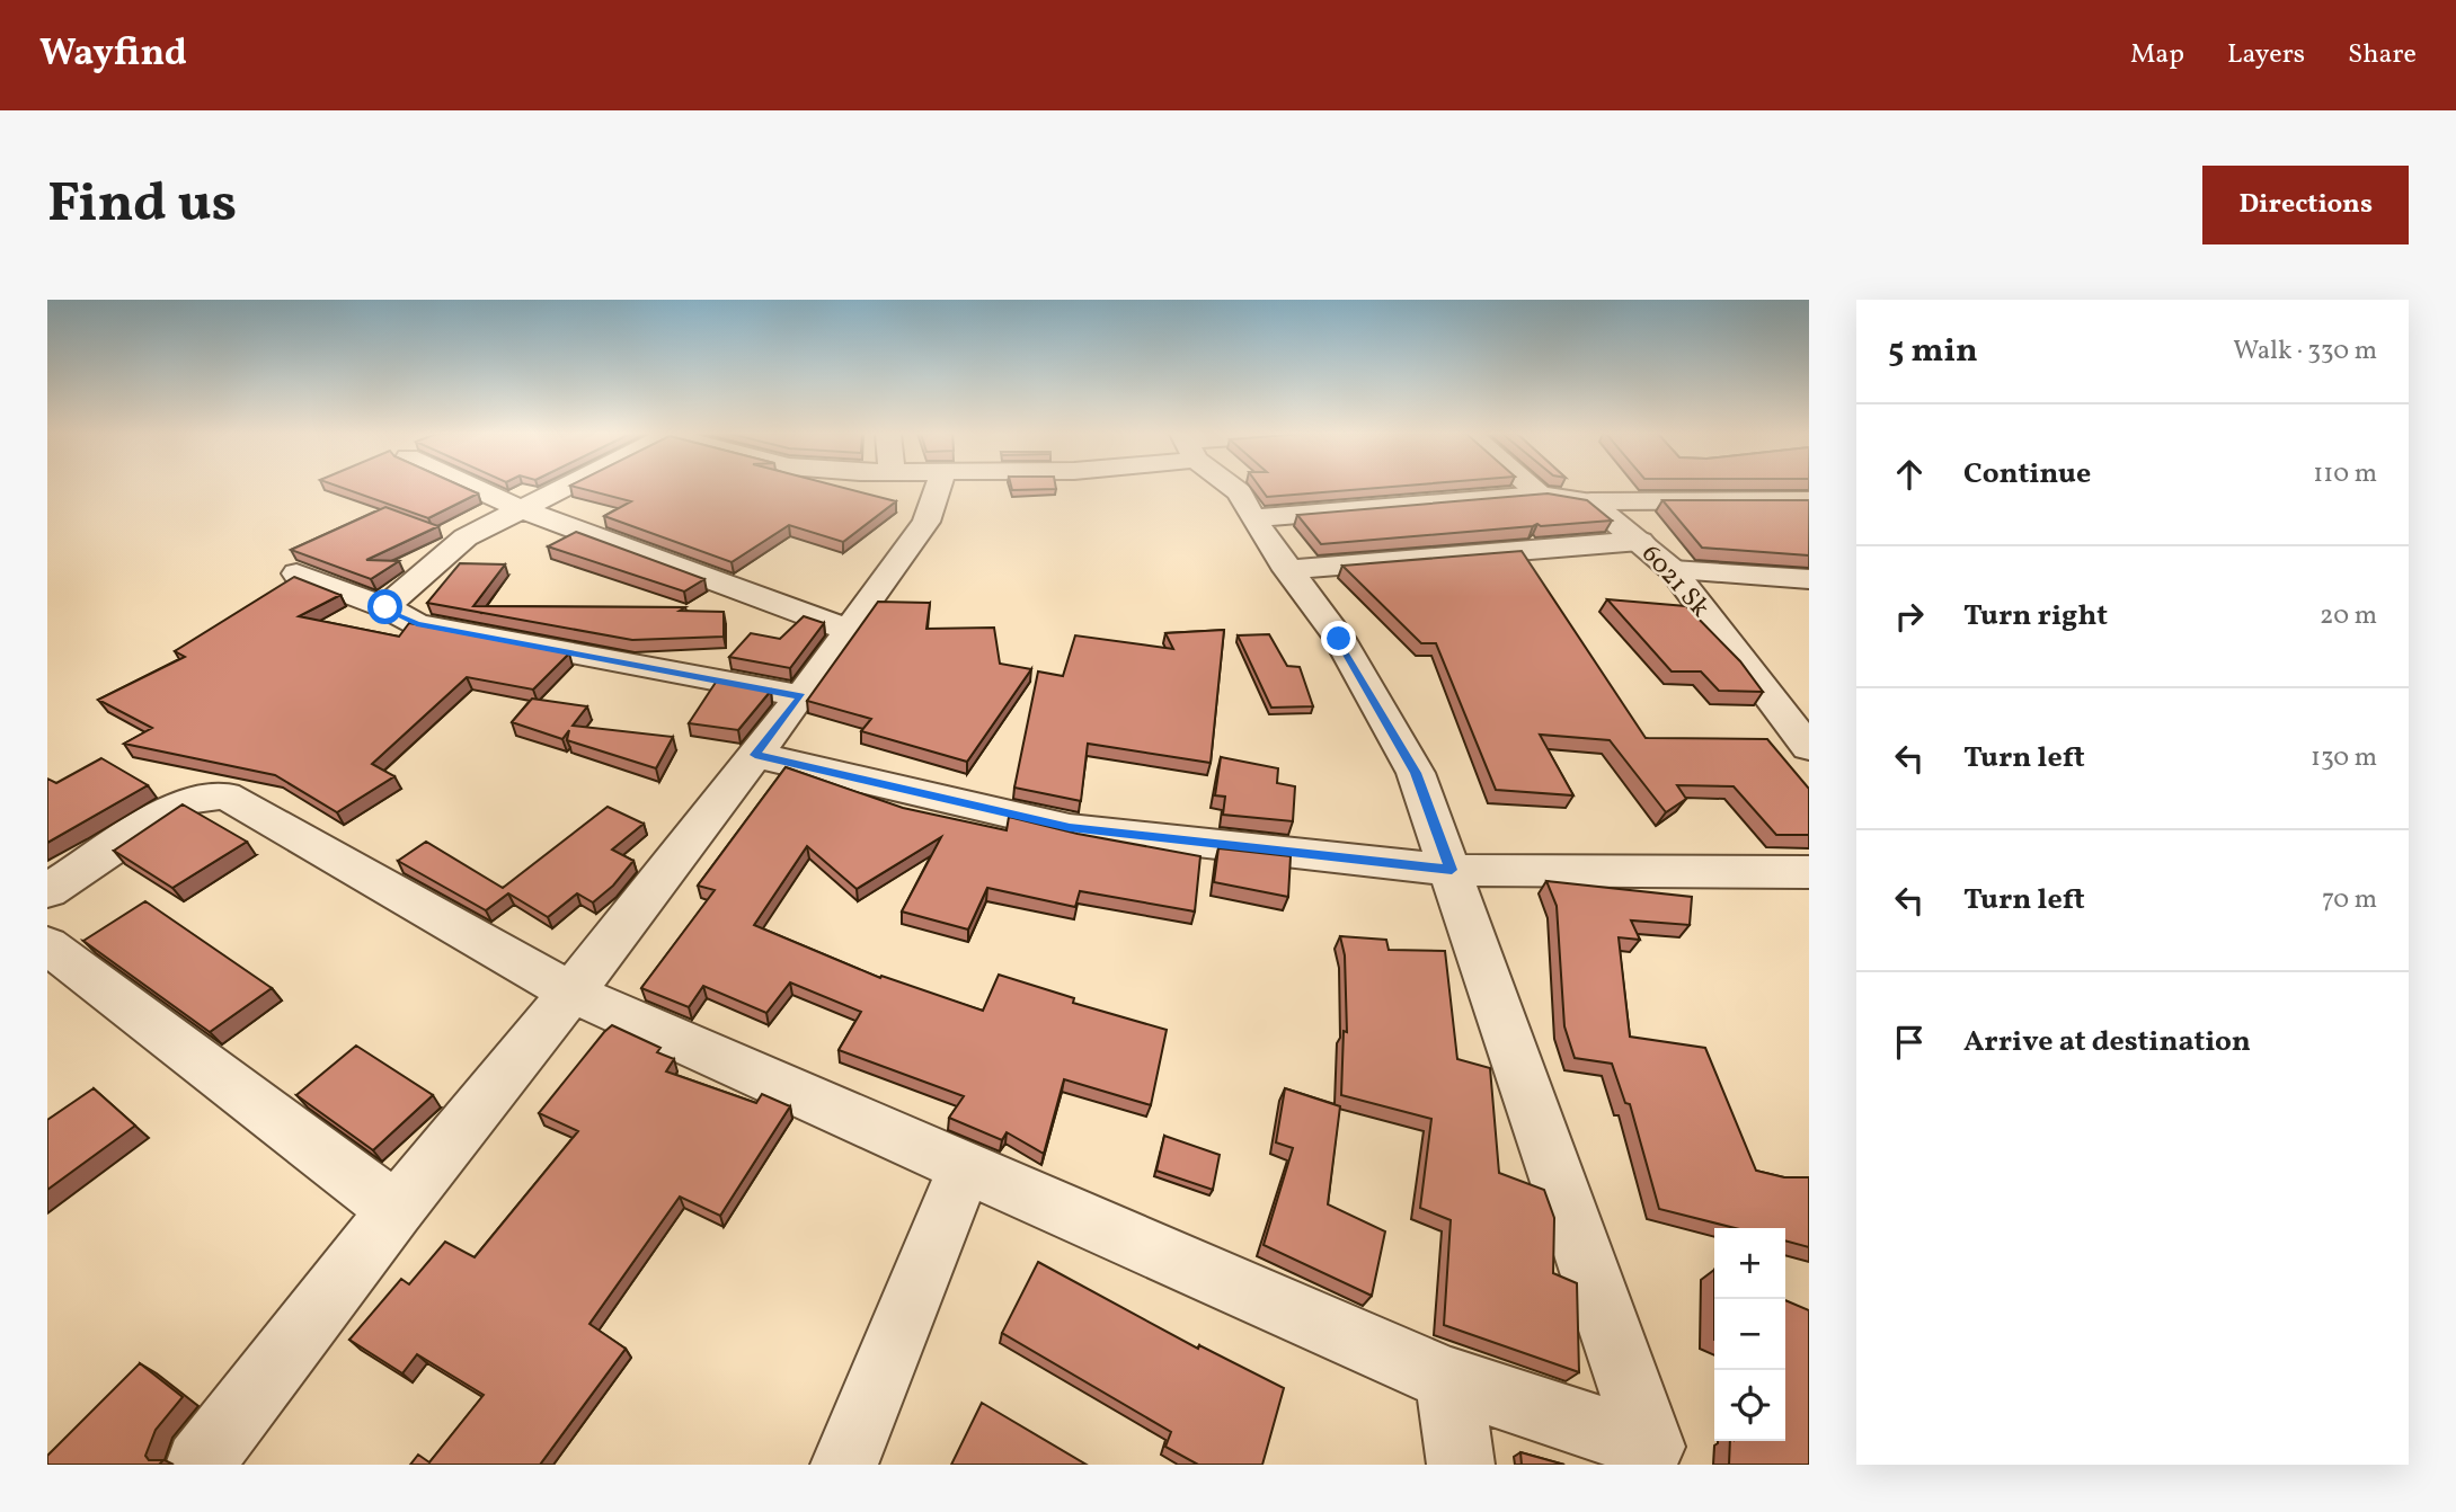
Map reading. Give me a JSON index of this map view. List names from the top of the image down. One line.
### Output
{"streets":{"street":["6021 Sk"]},"page":{"header":"Wayfind","nav":["Map","Layers","Share"],"buttons":"Directions","title":"Find us","heading":["5 min","Walk · 330 m"],"list":[["Continue","110 m"],["Turn right","20 m"],["Turn left","130 m"],["Turn left","70 m"],"Arrive at destination"],"map_buttons":["+","−"]}}
